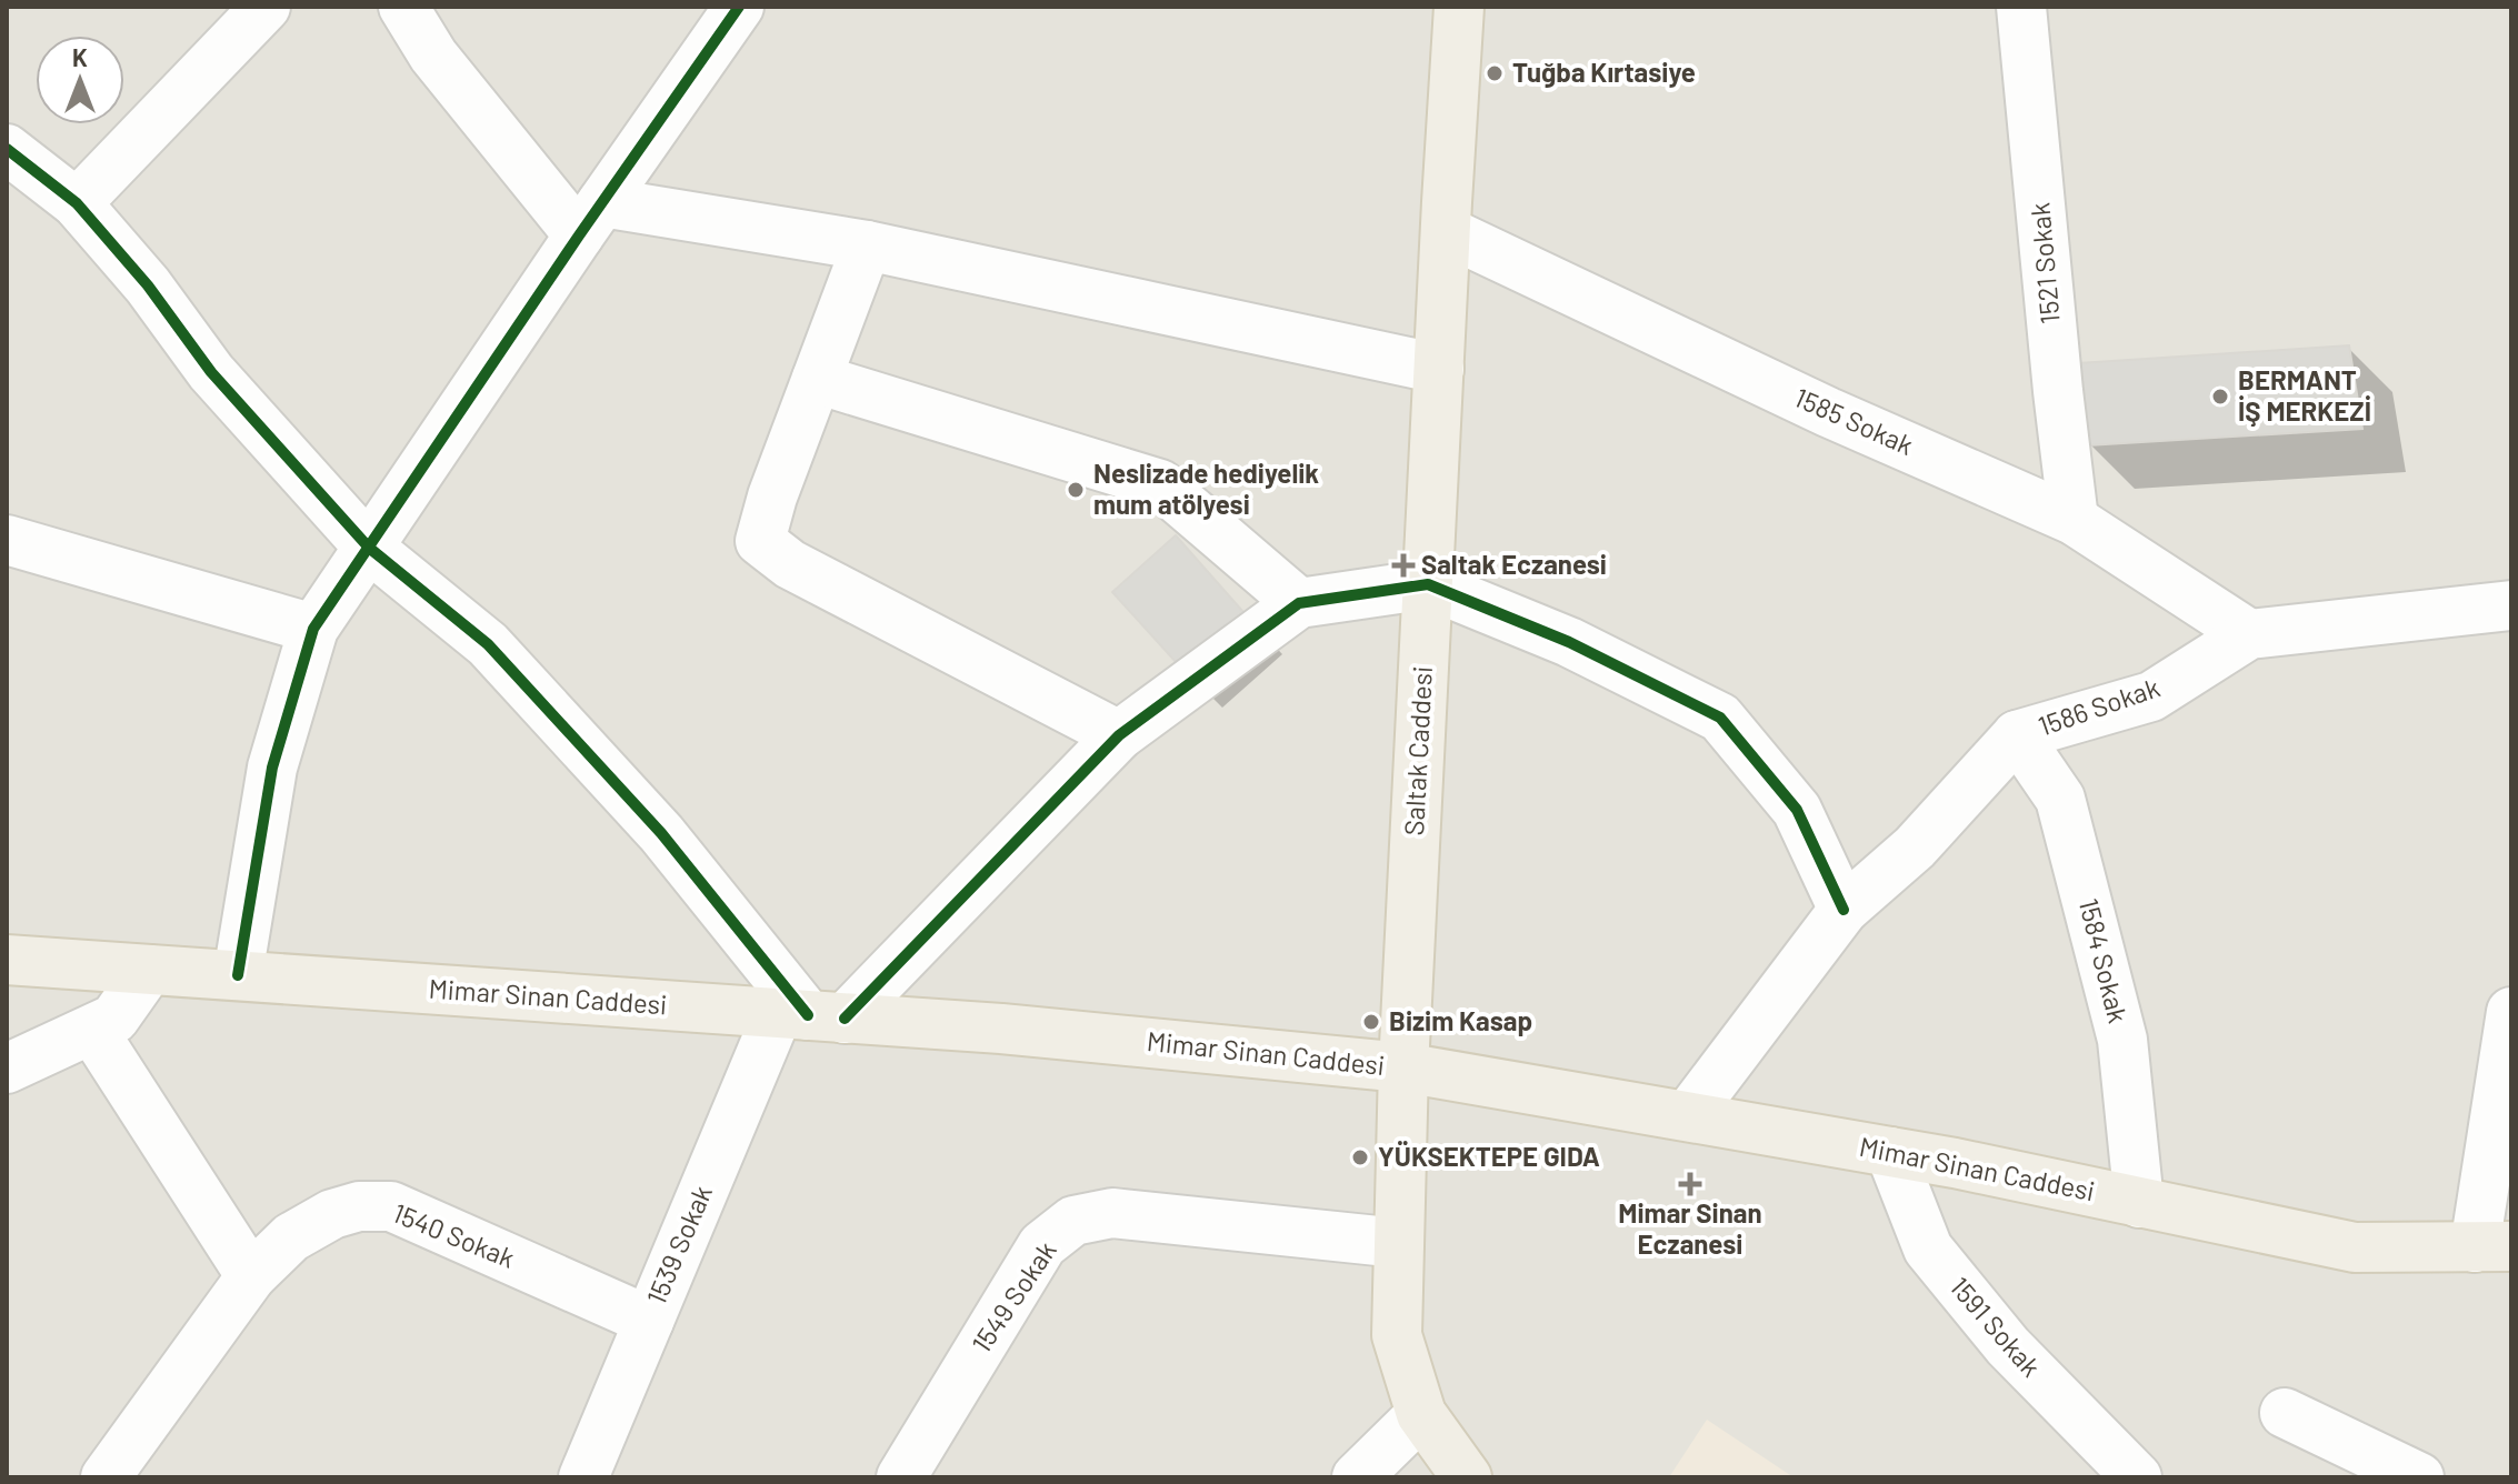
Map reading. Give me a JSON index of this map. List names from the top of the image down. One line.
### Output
{"streets":{"main road":["Saltak Caddesi","Mimar Sinan Caddesi"],"street":["1521 Sokak","1585 Sokak","1586 Sokak","1584 Sokak","1540 Sokak","1539 Sokak","1549 Sokak","1591 Sokak"]},"crossings":[["1521 Sokak","1585 Sokak"],["1585 Sokak","1586 Sokak"],["1585 Sokak","Saltak Caddesi"],["1586 Sokak","1584 Sokak"],["1586 Sokak","Mimar Sinan Caddesi"],["Saltak Caddesi","Mimar Sinan Caddesi"],["Saltak Caddesi","1549 Sokak"],["1584 Sokak","Mimar Sinan Caddesi"],["Mimar Sinan Caddesi","1539 Sokak"],["Mimar Sinan Caddesi","1591 Sokak"],["1540 Sokak","1539 Sokak"]],"places":{"other":["Tuğba Kırtasiye","BERMANT İŞ MERKEZİ","Neslizade hediyelik mum atölyesi","Bizim Kasap","YÜKSEKTEPE GIDA"],"health":["Saltak Eczanesi","Mimar Sinan Eczanesi"]},"north":"top"}
